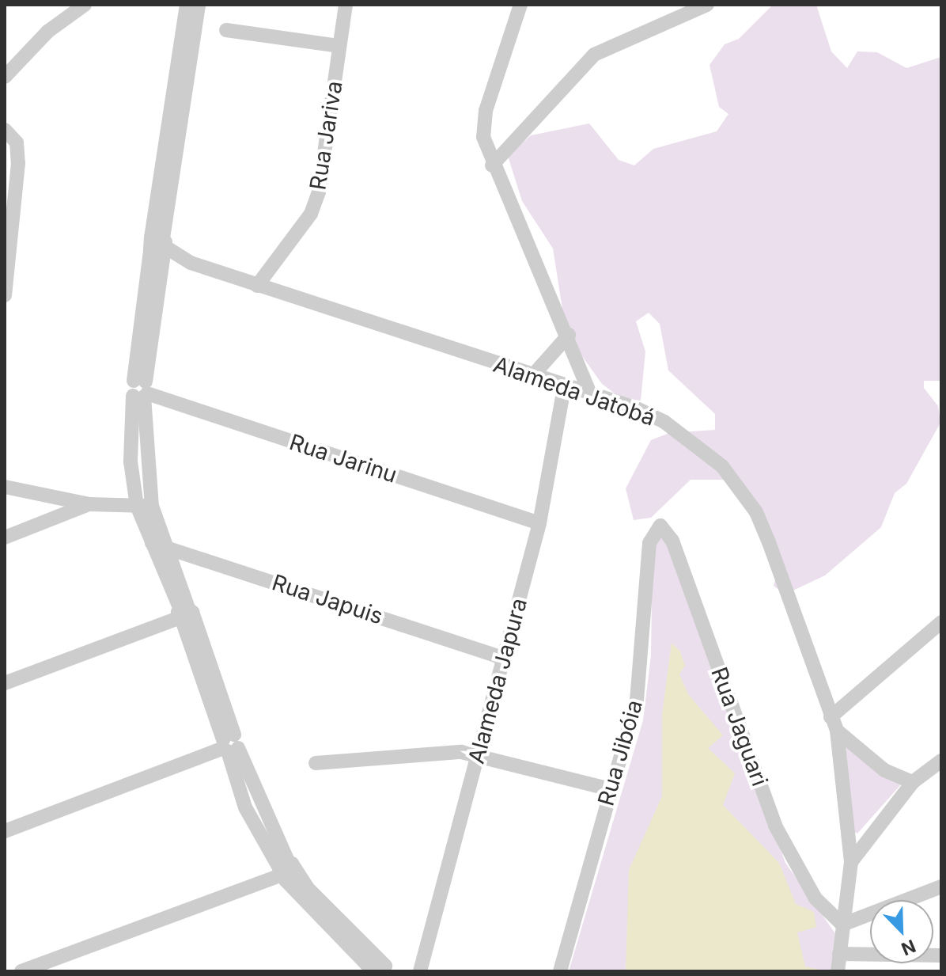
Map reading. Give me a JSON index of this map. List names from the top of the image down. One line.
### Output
{"streets":{"street":["Rua Jariva","Alameda Jatobá","Rua Jarinu","Rua Japuis","Alameda Japura","Rua Jaguari","Rua Jibóia"]},"crossings":[["Rua Jariva","Alameda Jatobá"],["Alameda Jatobá","Alameda Japura"],["Alameda Jatobá","Rua Jaguari"],["Rua Jarinu","Alameda Japura"],["Rua Japuis","Alameda Japura"],["Rua Jaguari","Rua Jibóia"]],"north":"bottom right"}
